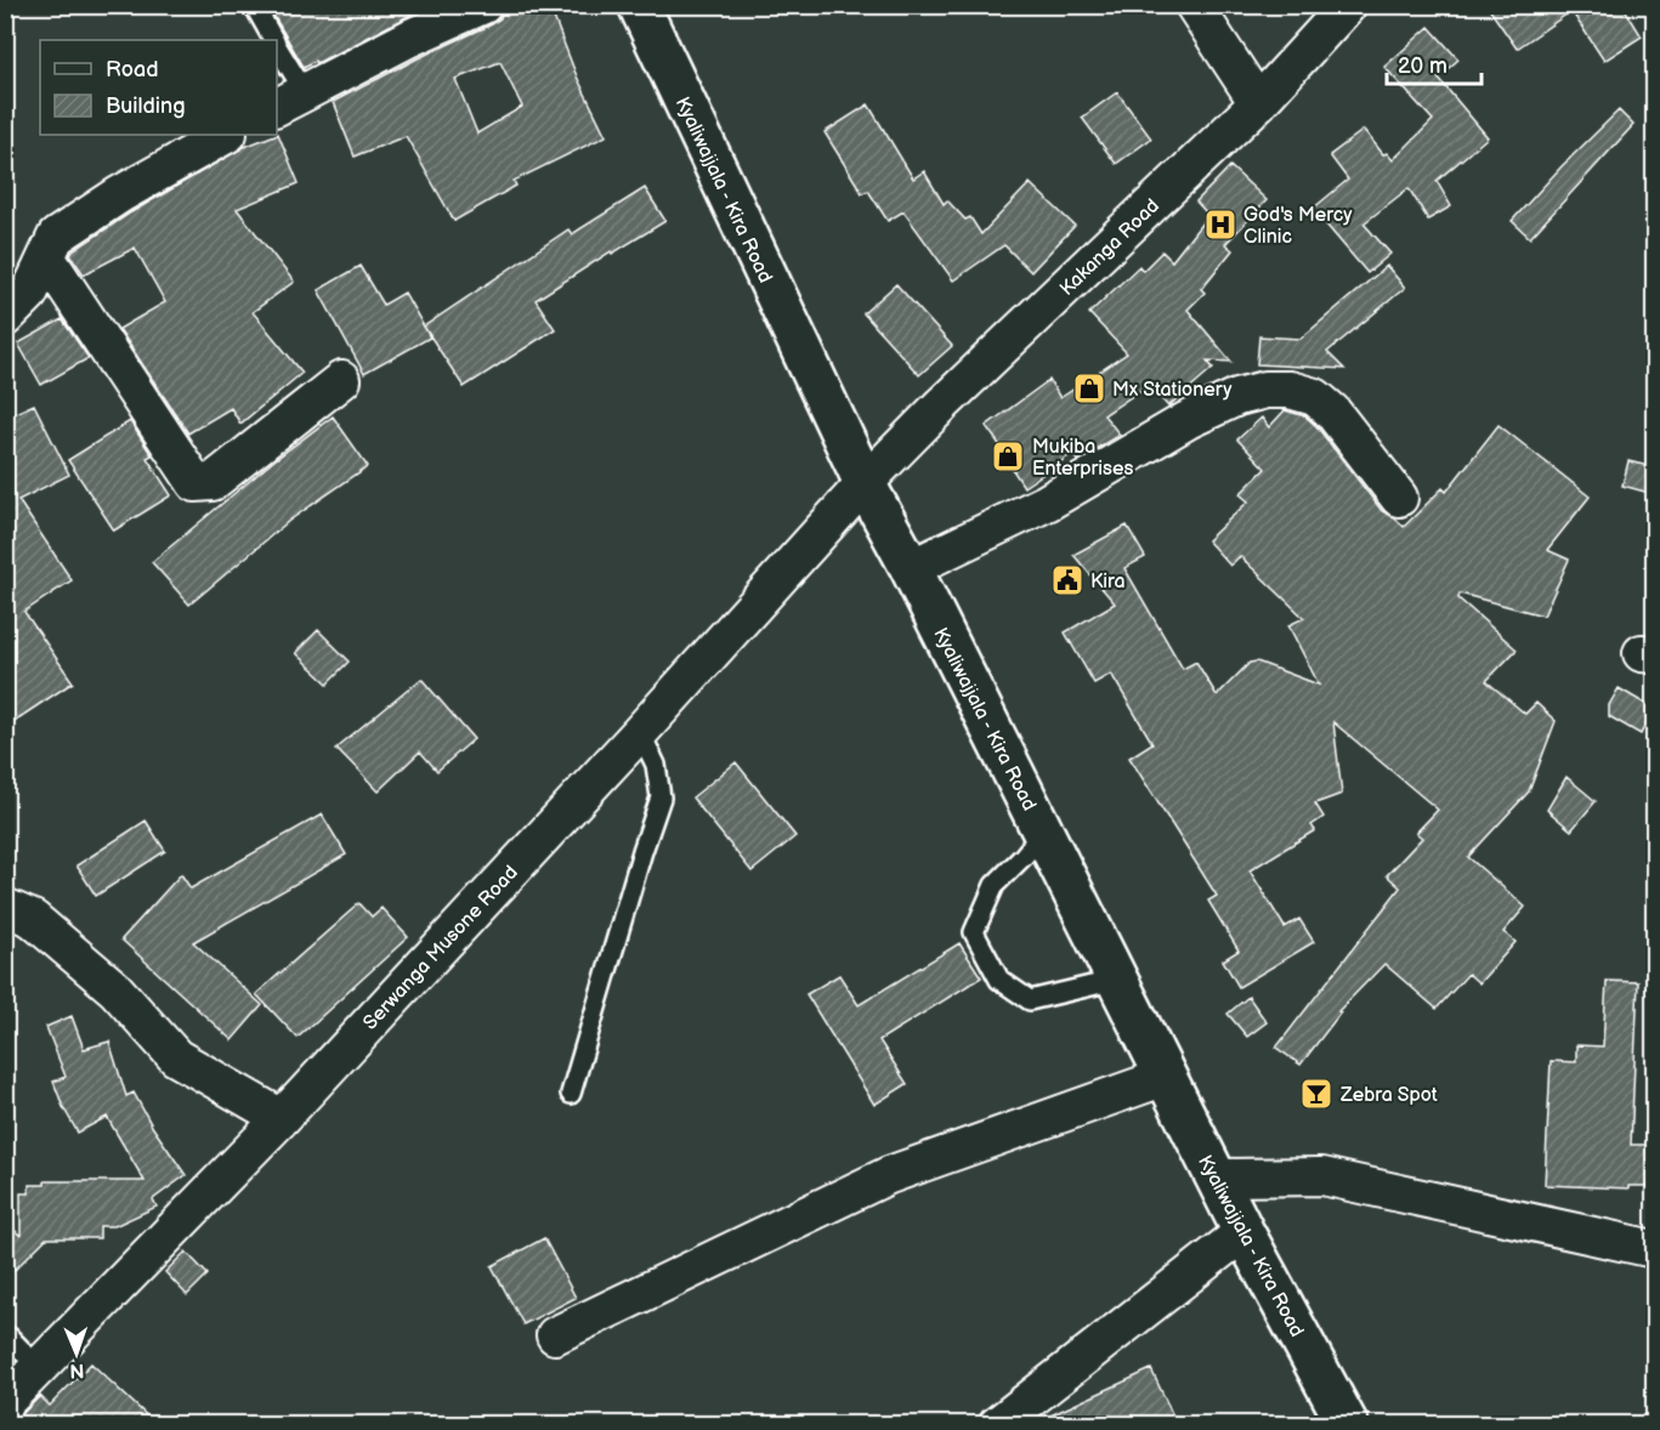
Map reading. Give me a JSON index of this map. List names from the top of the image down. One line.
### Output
{"streets":{"street":["Kyaliwajjala - Kira Road","Kakanga Road","Serwanga Musone Road"]},"crossings":[["Kyaliwajjala - Kira Road","Kakanga Road"],["Kyaliwajjala - Kira Road","Serwanga Musone Road"],["Kakanga Road","Serwanga Musone Road"]],"places":{"hospital":["God's Mercy Clinic"],"shop":["Mx Stationery","Mukiba Enterprises"],"public building":["Kira"],"bar":["Zebra Spot"]},"legend":["Road","Building"],"scale_bar":"20 m","north":"bottom"}
